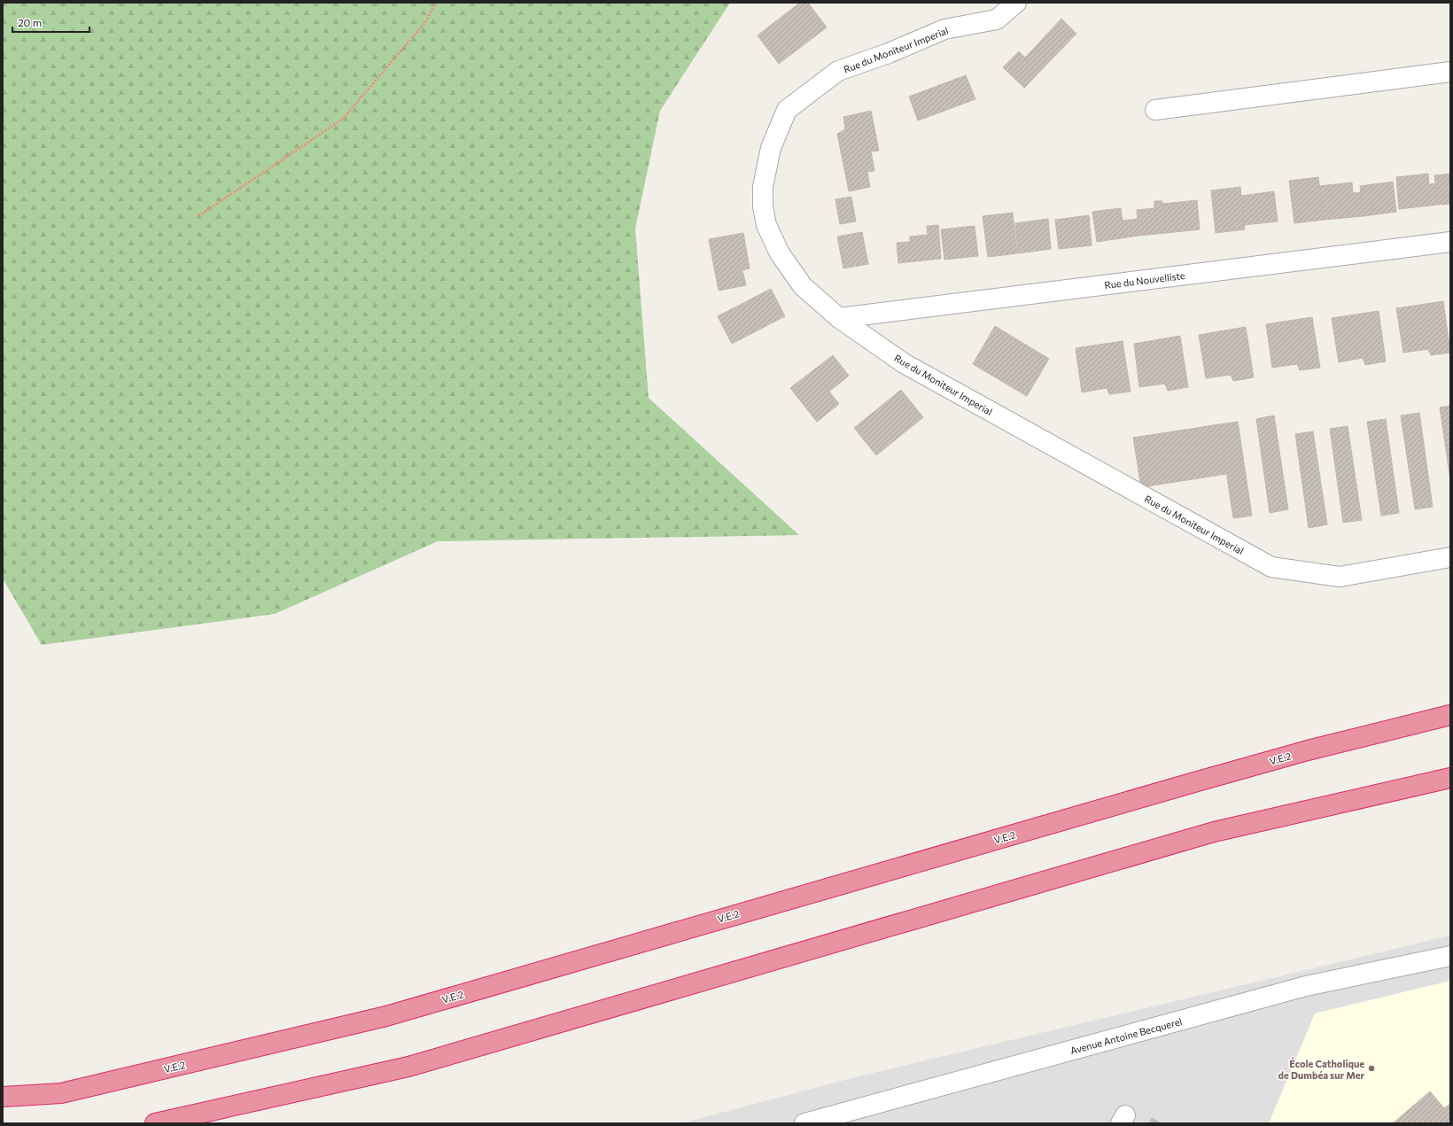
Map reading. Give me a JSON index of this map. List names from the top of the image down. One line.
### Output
{"streets":{"highway":["V.E.2"],"street":["Rue du Moniteur Imperial","Rue du Nouvelliste","Avenue Antoine Becquerel"]},"crossings":[["Rue du Moniteur Imperial","Rue du Nouvelliste"]],"places":["École Catholique de Dumbéa sur Mer"],"scale_bar":"20 m"}
